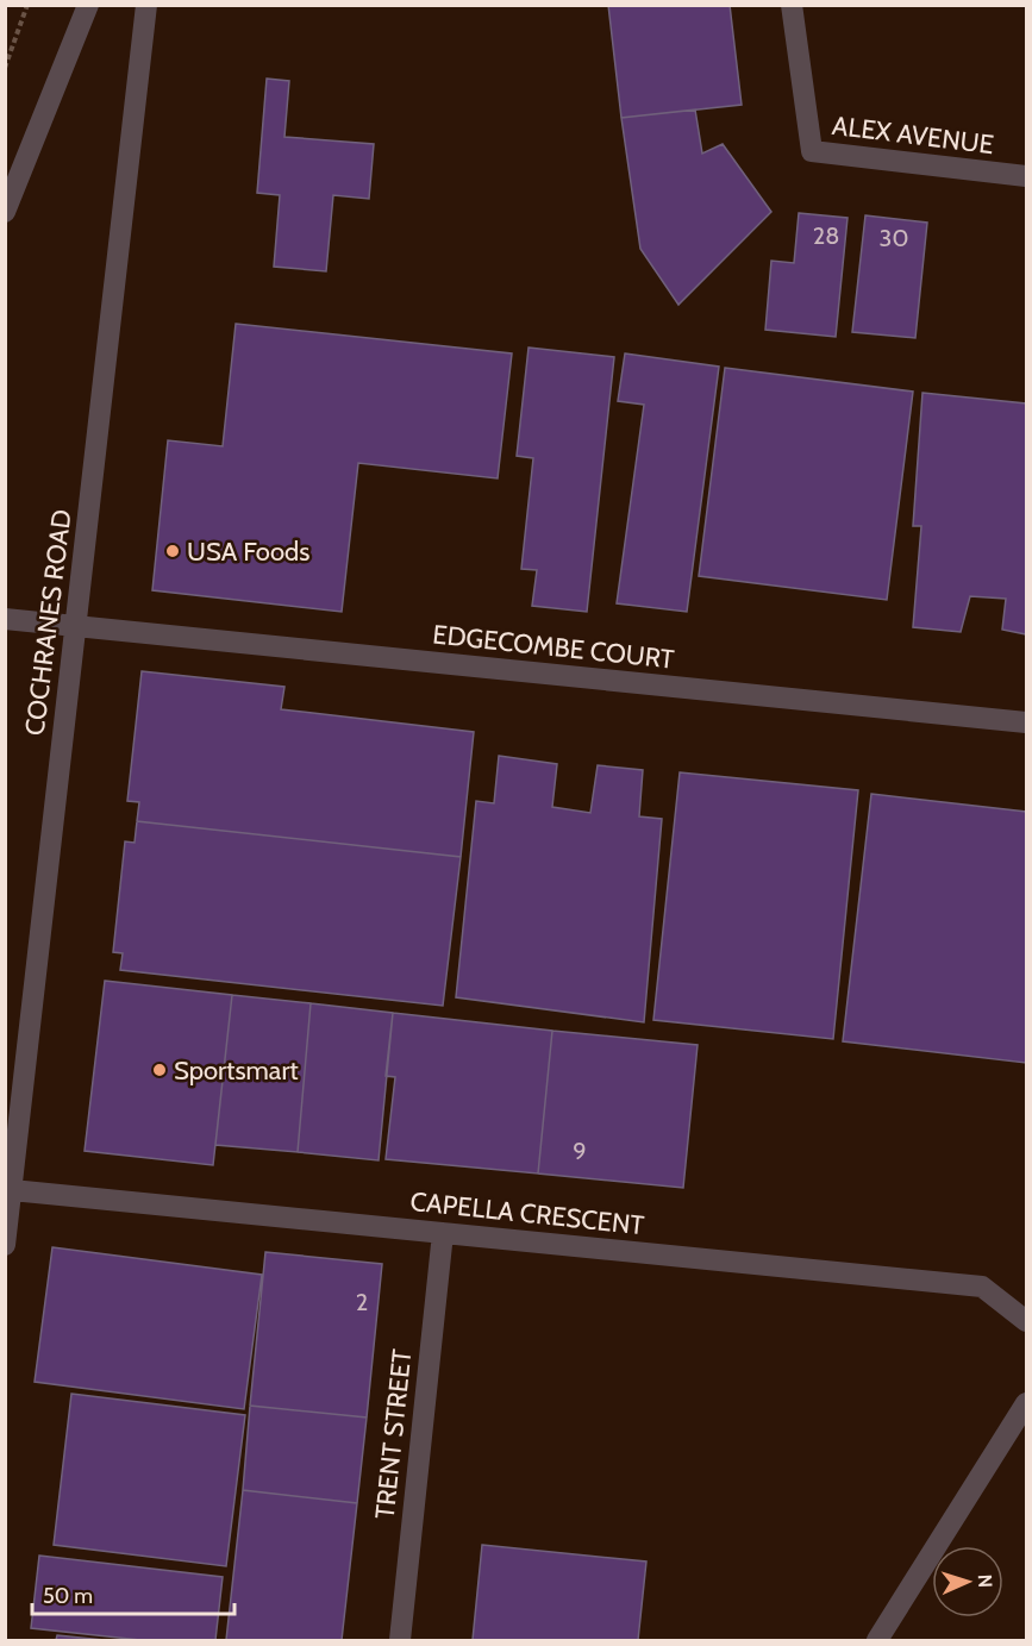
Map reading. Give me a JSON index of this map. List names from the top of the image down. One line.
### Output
{"streets":{"street":["ALEX AVENUE","COCHRANES ROAD","EDGECOMBE COURT","CAPELLA CRESCENT","TRENT STREET"]},"crossings":[["COCHRANES ROAD","EDGECOMBE COURT"],["COCHRANES ROAD","CAPELLA CRESCENT"],["CAPELLA CRESCENT","TRENT STREET"]],"places":["USA Foods","Sportsmart"],"house_numbers":["28","30","9","2"],"scale_bar":"50 m","north":"right"}
